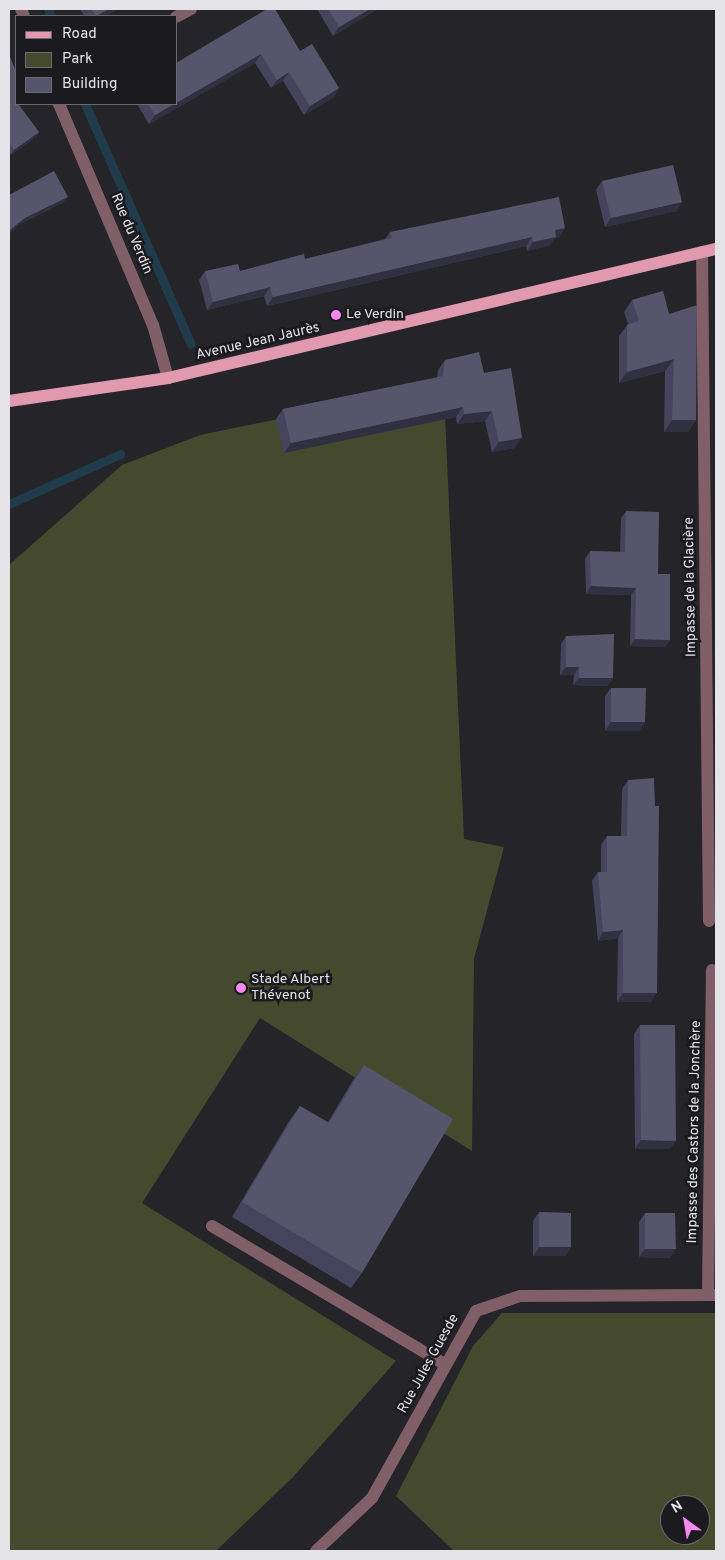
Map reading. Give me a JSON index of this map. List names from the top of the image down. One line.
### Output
{"streets":{"main road":["Avenue Jean Jaurès"],"street":["Rue du Verdin","Impasse de la Glacière","Impasse des Castors de la Jonchère","Rue Jules Guesde"]},"crossings":[["Rue du Verdin","Avenue Jean Jaurès"],["Avenue Jean Jaurès","Impasse de la Glacière"],["Impasse des Castors de la Jonchère","Rue Jules Guesde"]],"places":["Le Verdin","Stade Albert Thévenot"],"legend":["Road","Park","Building"],"north":"top left"}
